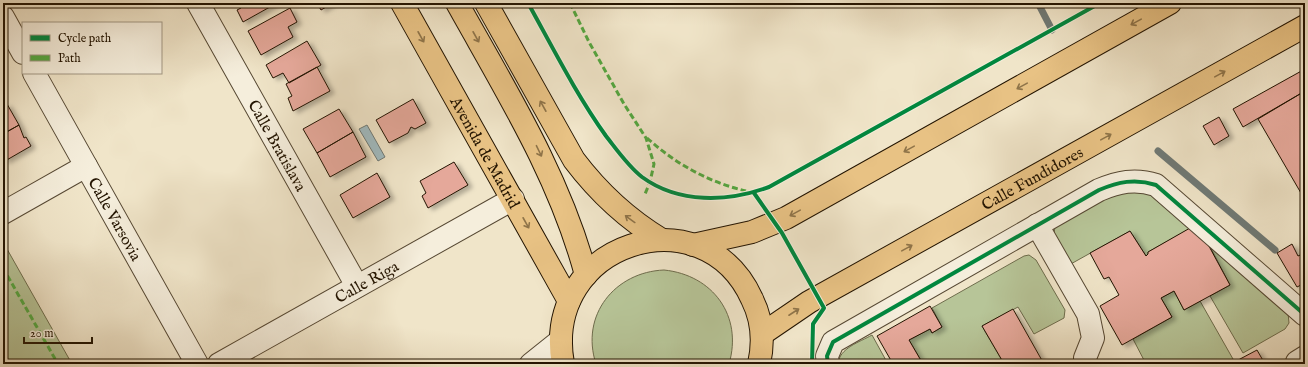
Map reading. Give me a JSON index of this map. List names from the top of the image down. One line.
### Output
{"streets":{"main road":["Avenida de Madrid","Calle Fundidores"],"street":["Calle Bratislava","Calle Varsovia","Calle Riga"]},"crossings":[["Calle Bratislava","Calle Riga"],["Avenida de Madrid","Calle Riga"]],"legend":["Cycle path","Path"],"scale_bar":"20 m"}
